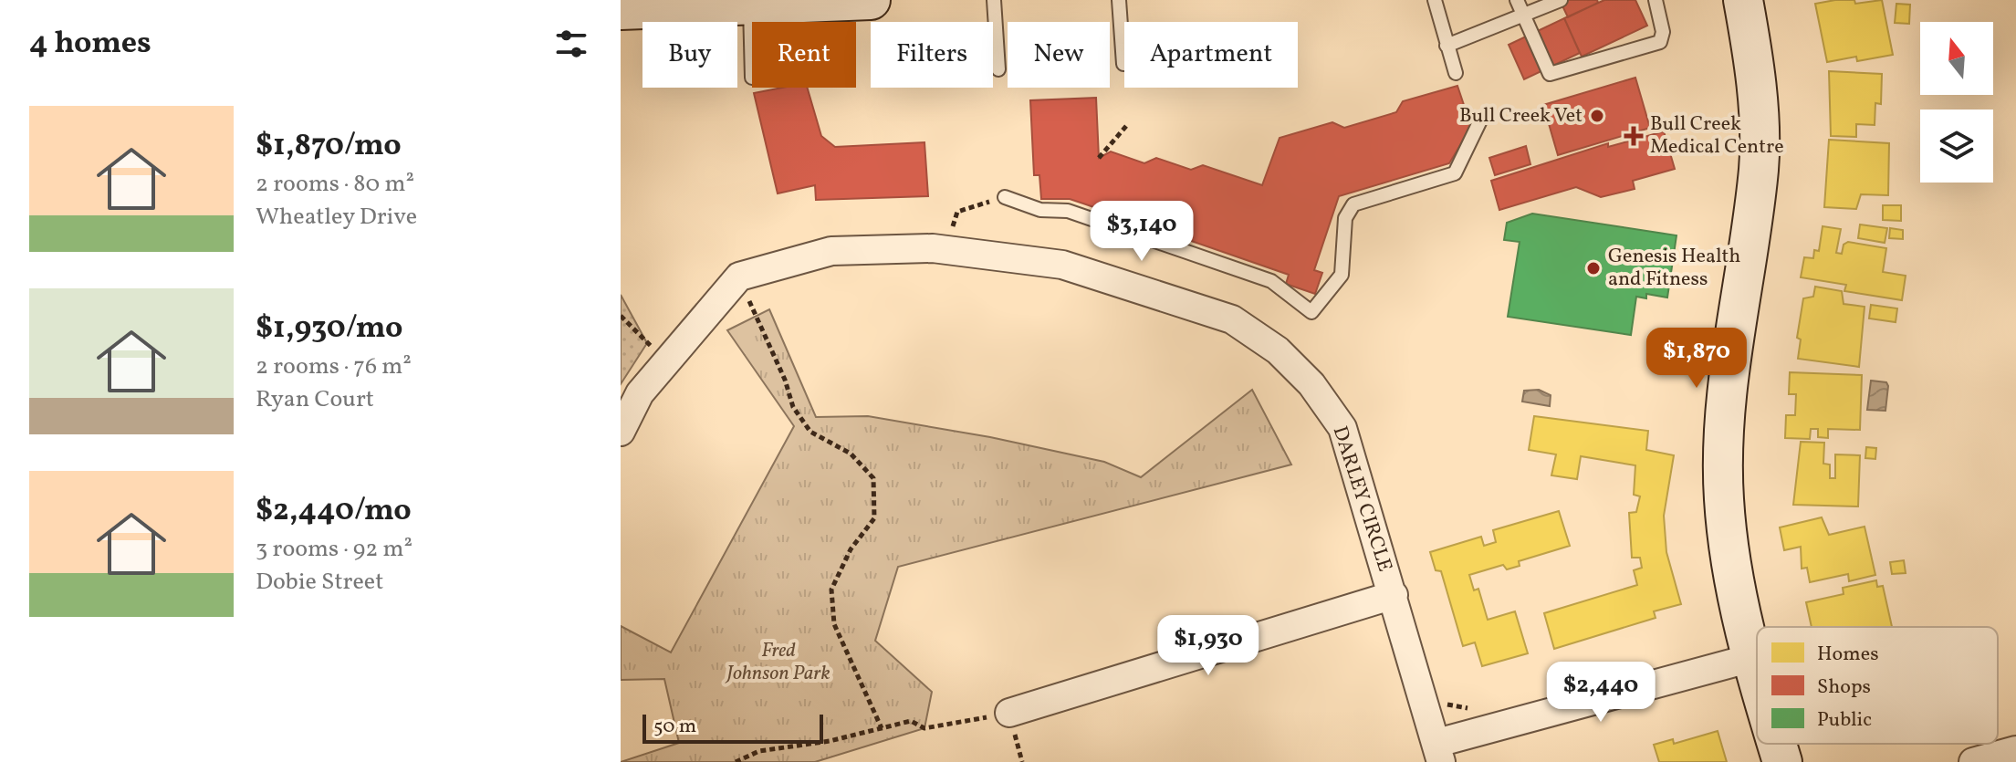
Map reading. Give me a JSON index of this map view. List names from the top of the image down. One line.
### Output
{"streets":{"street":["DARLEY CIRCLE"]},"parks":["Fred Johnson Park"],"places":{"other":["Bull Creek Vet","Genesis Health and Fitness"],"health":["Bull Creek Medical Centre"]},"legend":["Homes","Shops","Public"],"scale_bar":"50 m","north":"top","page":{"heading":"4 homes","chip":["Buy","Rent","Filters","New","Apartment"],"list":[{"name":"$1,870/mo","note":"2 rooms · 80 m² · Wheatley Drive"},{"name":"$1,930/mo","note":"2 rooms · 76 m² · Ryan Court"},{"name":"$2,440/mo","note":"3 rooms · 92 m² · Dobie Street"}],"price":["$3,140","$1,870","$1,930","$2,440"],"scale":"50 m"}}
